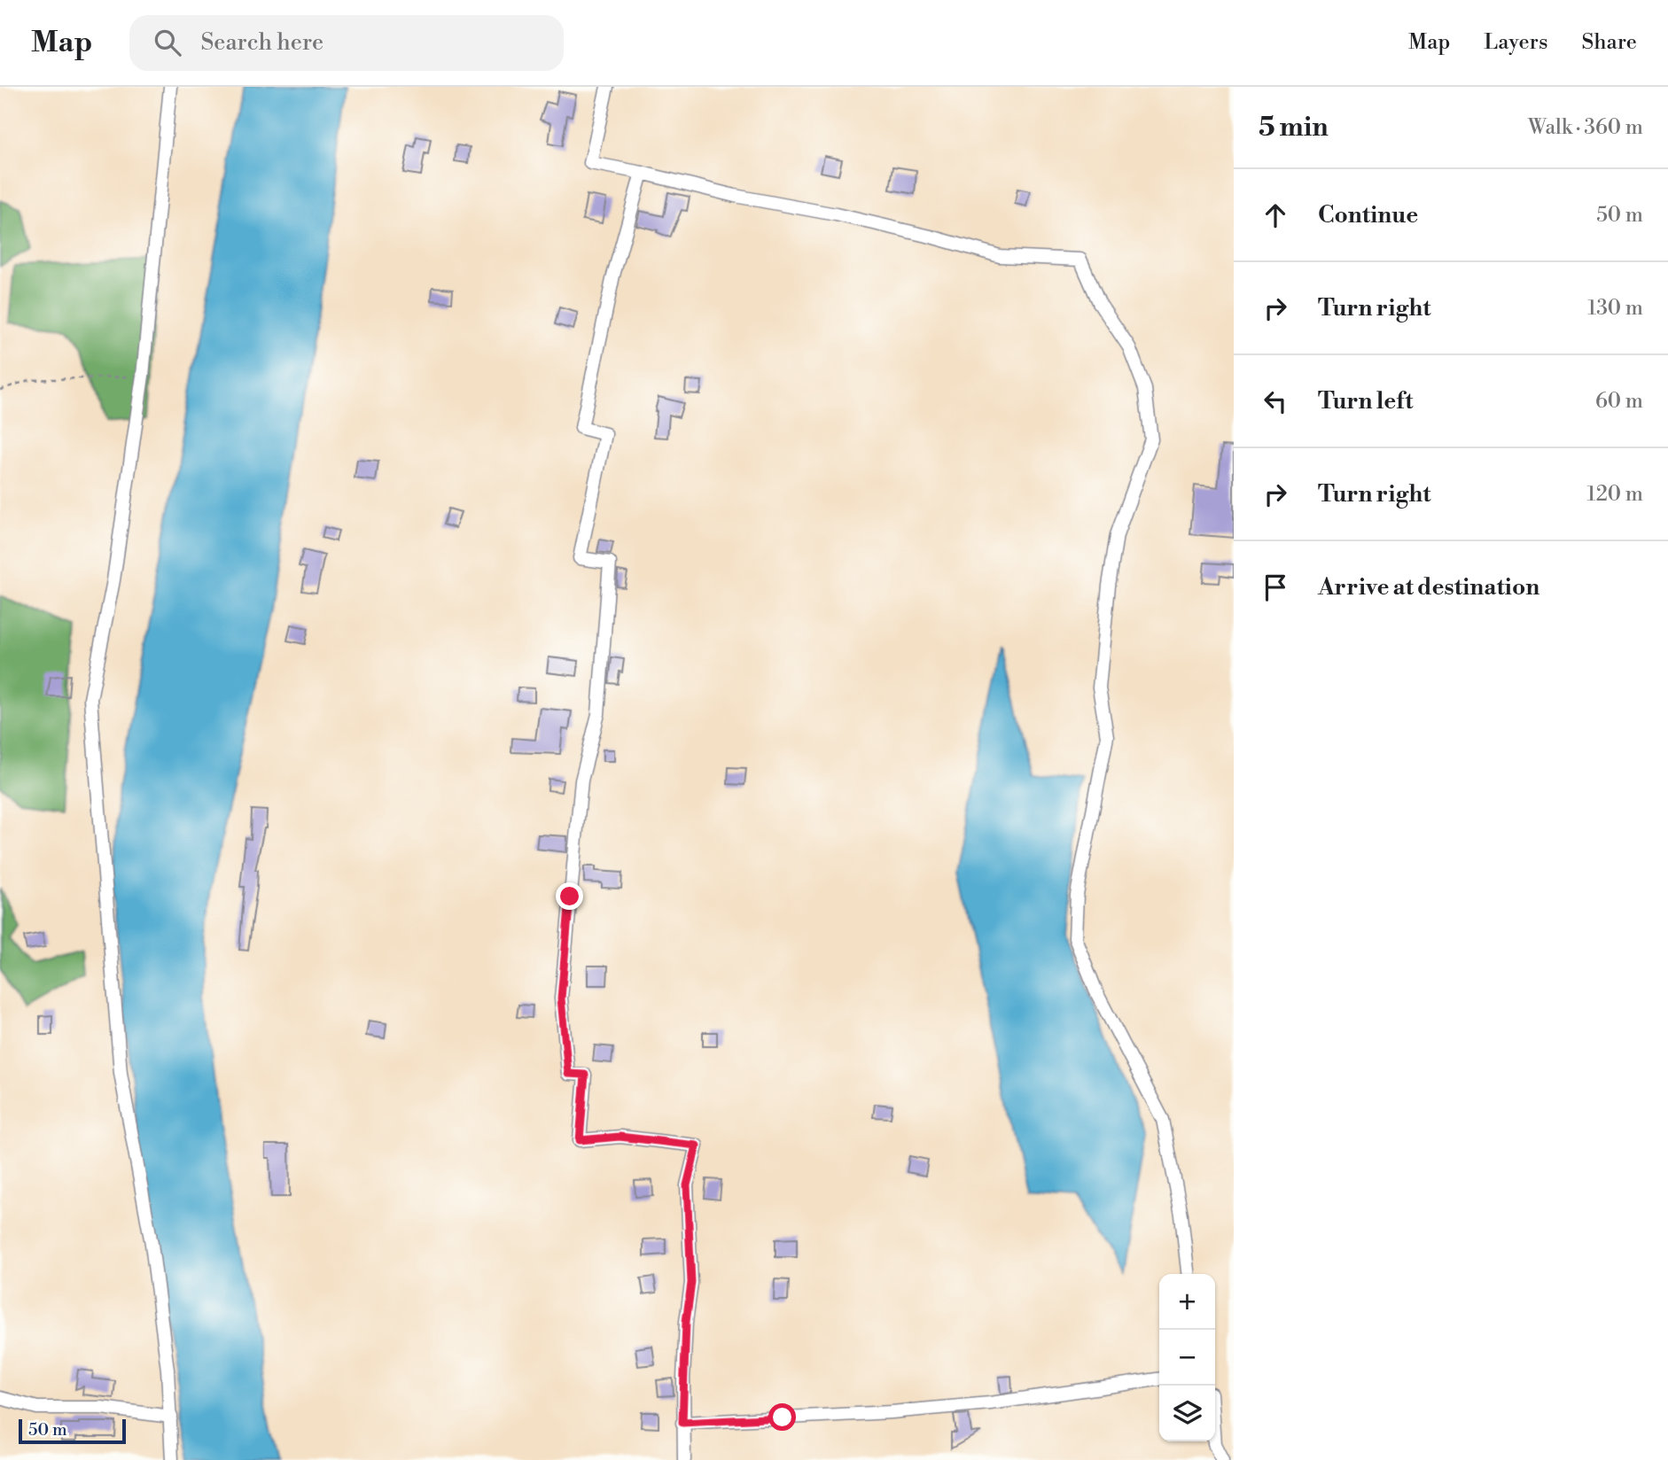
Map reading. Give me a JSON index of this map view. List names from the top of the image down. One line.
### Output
{"scale_bar":"50 m","page":{"header":"Map","search":"Search here","nav":["Map","Layers","Share"],"heading":["5 min","Walk · 360 m"],"list":[["Continue","50 m"],["Turn right","130 m"],["Turn left","60 m"],["Turn right","120 m"],"Arrive at destination"],"map_buttons":["+","−"],"scale":"50 m"}}
